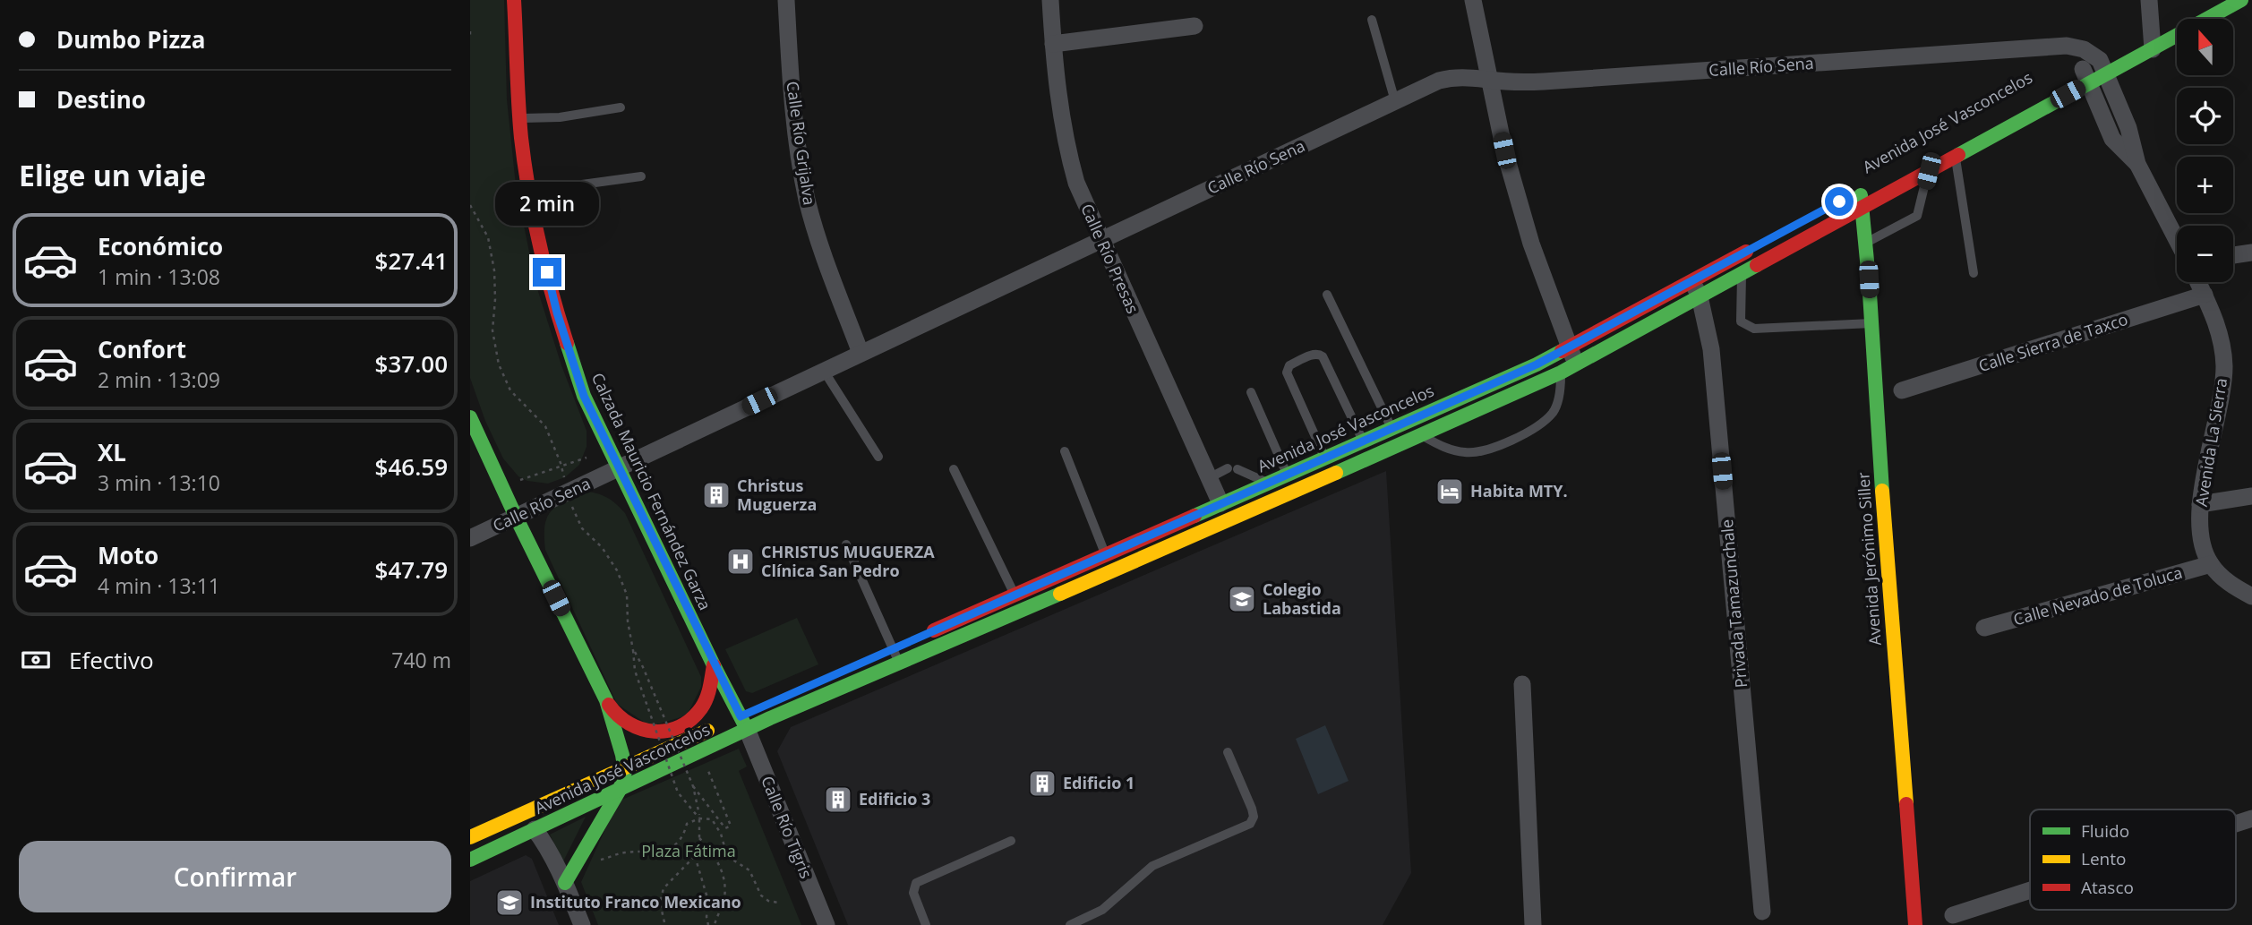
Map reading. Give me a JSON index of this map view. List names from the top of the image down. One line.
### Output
{"streets":{"main road":["Avenida José Vasconcelos","Calzada Mauricio Fernández Garza","Avenida Jerónimo Siller"],"street":["Calle Río Sena","Calle Río Grijalva","Calle Río Presas","Calle Sierra de Taxco","Avenida La Sierra","Calle Nevado de Toluca","Privada Tamazunchale","Calle Río Tigris"]},"crossings":[["Calle Río Sena","Avenida José Vasconcelos"],["Calle Río Sena","Calle Río Grijalva"],["Calle Río Sena","Calle Río Presas"],["Calle Río Sena","Calzada Mauricio Fernández Garza"],["Avenida José Vasconcelos","Calle Río Presas"],["Avenida José Vasconcelos","Calzada Mauricio Fernández Garza"],["Avenida José Vasconcelos","Avenida Jerónimo Siller"],["Avenida José Vasconcelos","Privada Tamazunchale"],["Avenida José Vasconcelos","Calle Río Tigris"],["Calle Sierra de Taxco","Avenida La Sierra"],["Avenida La Sierra","Calle Nevado de Toluca"],["Calzada Mauricio Fernández Garza","Calle Río Tigris"]],"parks":["Plaza Fátima"],"places":{"hotel":["Habita MTY."],"building":["Christus Muguerza","Edificio 1","Edificio 3"],"hospital":["CHRISTUS MUGUERZA Clínica San Pedro"],"school or university":["Colegio Labastida","Instituto Franco Mexicano"]},"legend":["Fluido","Lento","Atasco"],"north":"top","page":{"banner":["Dumbo Pizza","Destino"],"map_buttons":["+","−"],"heading":"Elige un viaje","bubble":"2 min","list":[{"name":"Económico","note":"1 min · 13:08","value":"$27.41"},{"name":"Confort","note":"2 min · 13:09","value":"$37.00"},{"name":"XL","note":"3 min · 13:10","value":"$46.59"},{"name":"Moto","note":"4 min · 13:11","value":"$47.79"}],"pay":["Efectivo","740 m"],"buttons":"Confirmar"}}
